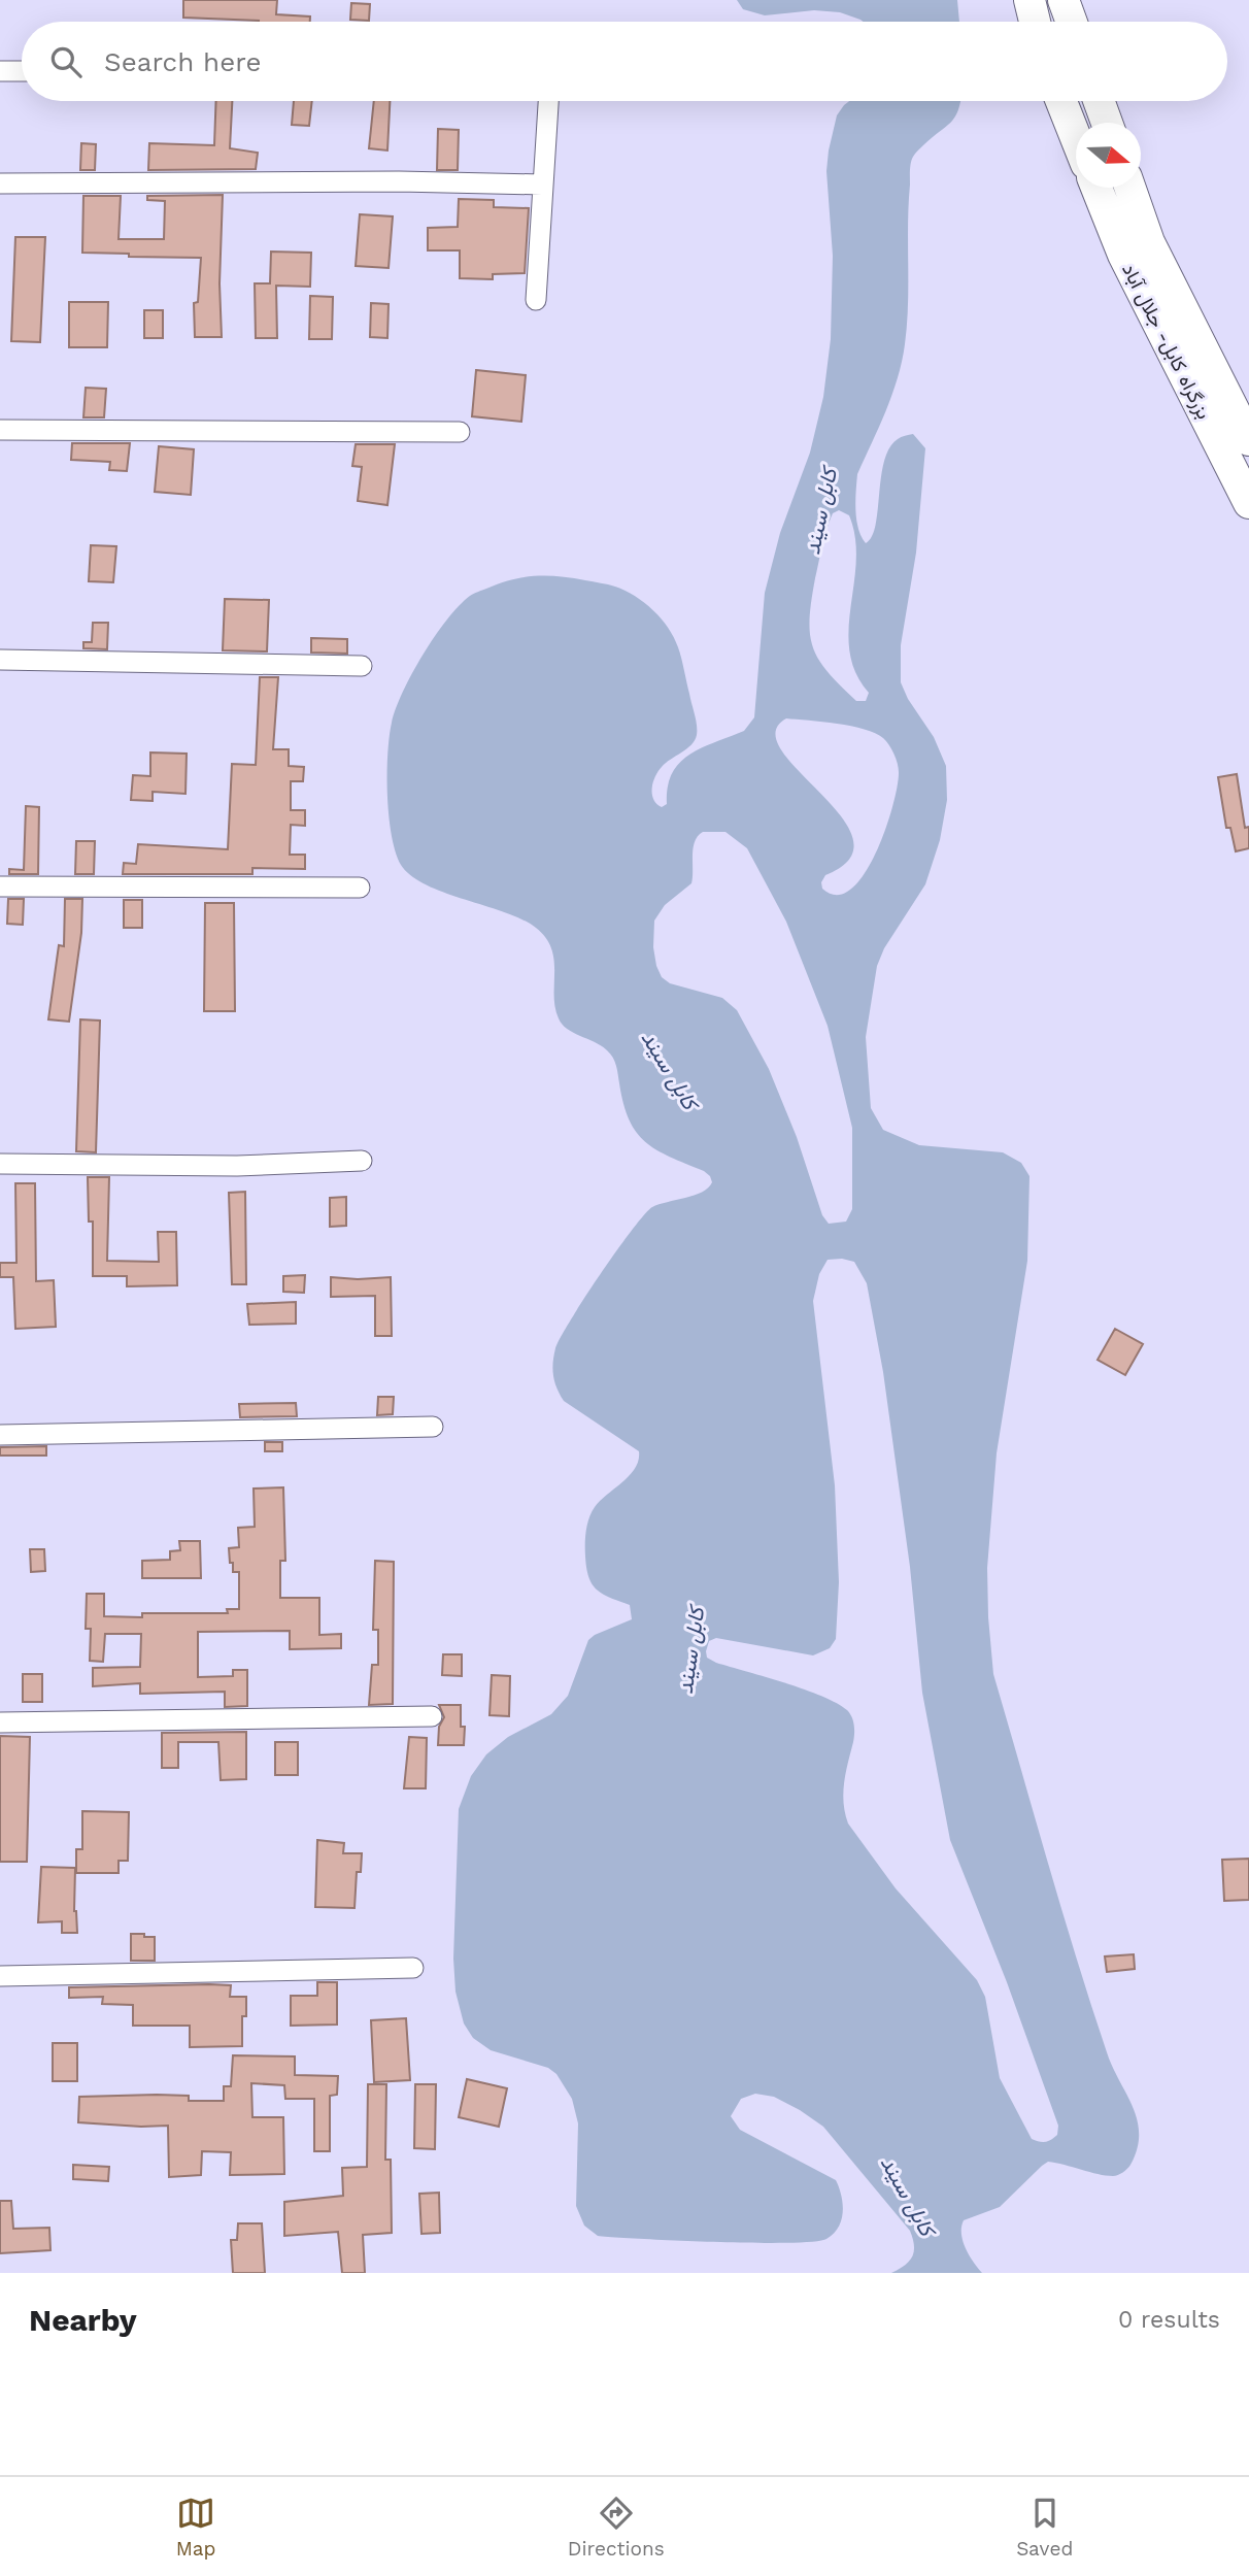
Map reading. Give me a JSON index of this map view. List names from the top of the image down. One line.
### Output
{"streets":{"highway":["بزرگراه کابل- جلال آباد"]},"water":["کابل سيند"],"north":"right","page":{"search":"Search here","heading":["Nearby","0 results"],"nav":["Map","Directions","Saved"]}}
